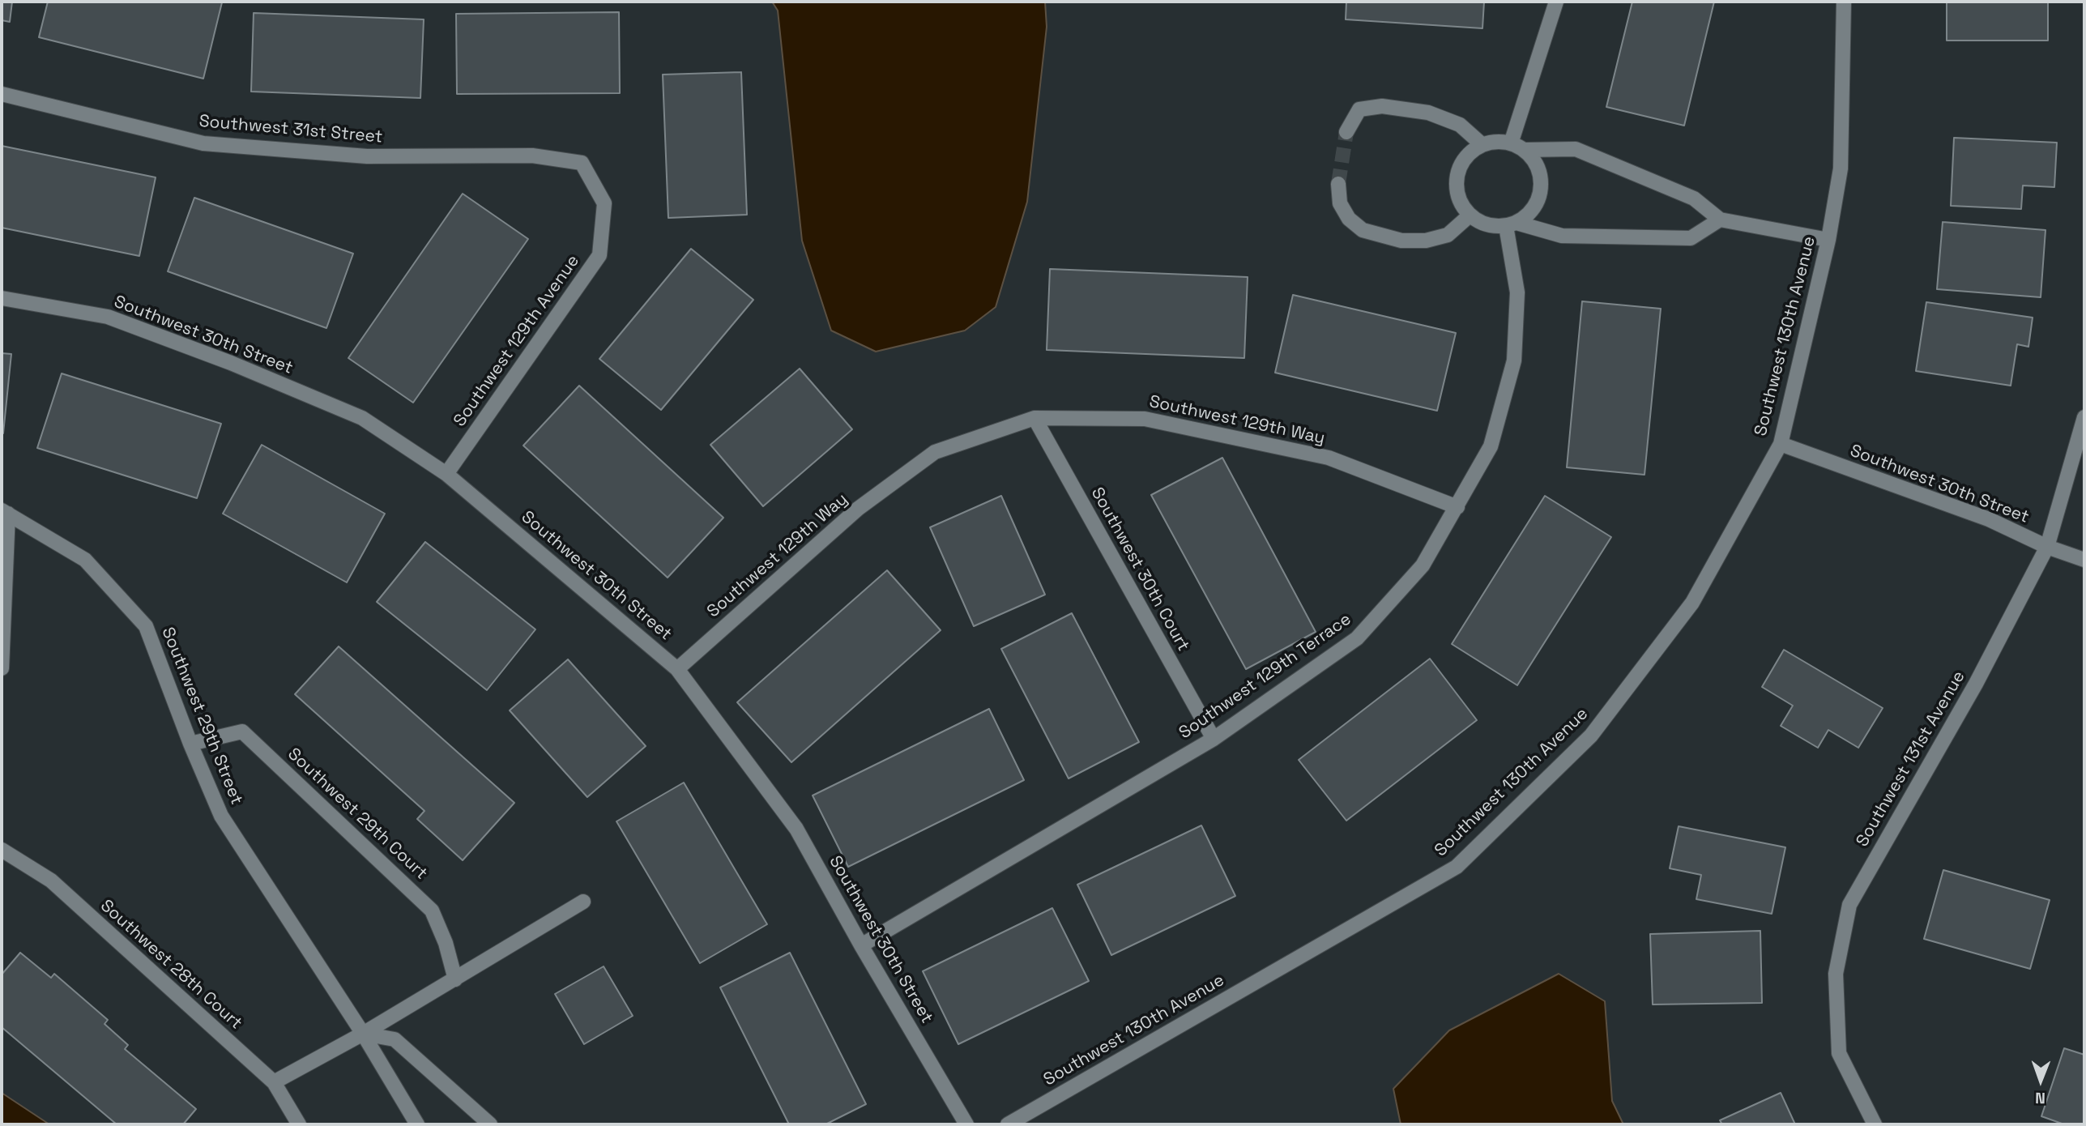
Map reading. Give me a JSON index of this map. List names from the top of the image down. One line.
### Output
{"streets":{"street":["Southwest 31st Street","Southwest 30th Street","Southwest 130th Avenue","Southwest 129th Avenue","Southwest 129th Way","Southwest 30th Court","Southwest 129th Terrace","Southwest 29th Street","Southwest 131st Avenue","Southwest 29th Court","Southwest 28th Court"]},"crossings":[["Southwest 31st Street","Southwest 129th Avenue"],["Southwest 30th Street","Southwest 130th Avenue"],["Southwest 30th Street","Southwest 129th Avenue"],["Southwest 30th Street","Southwest 129th Way"],["Southwest 30th Street","Southwest 129th Terrace"],["Southwest 30th Street","Southwest 131st Avenue"],["Southwest 129th Way","Southwest 30th Court"],["Southwest 129th Way","Southwest 129th Terrace"],["Southwest 30th Court","Southwest 129th Terrace"],["Southwest 29th Street","Southwest 29th Court"]],"north":"bottom"}
